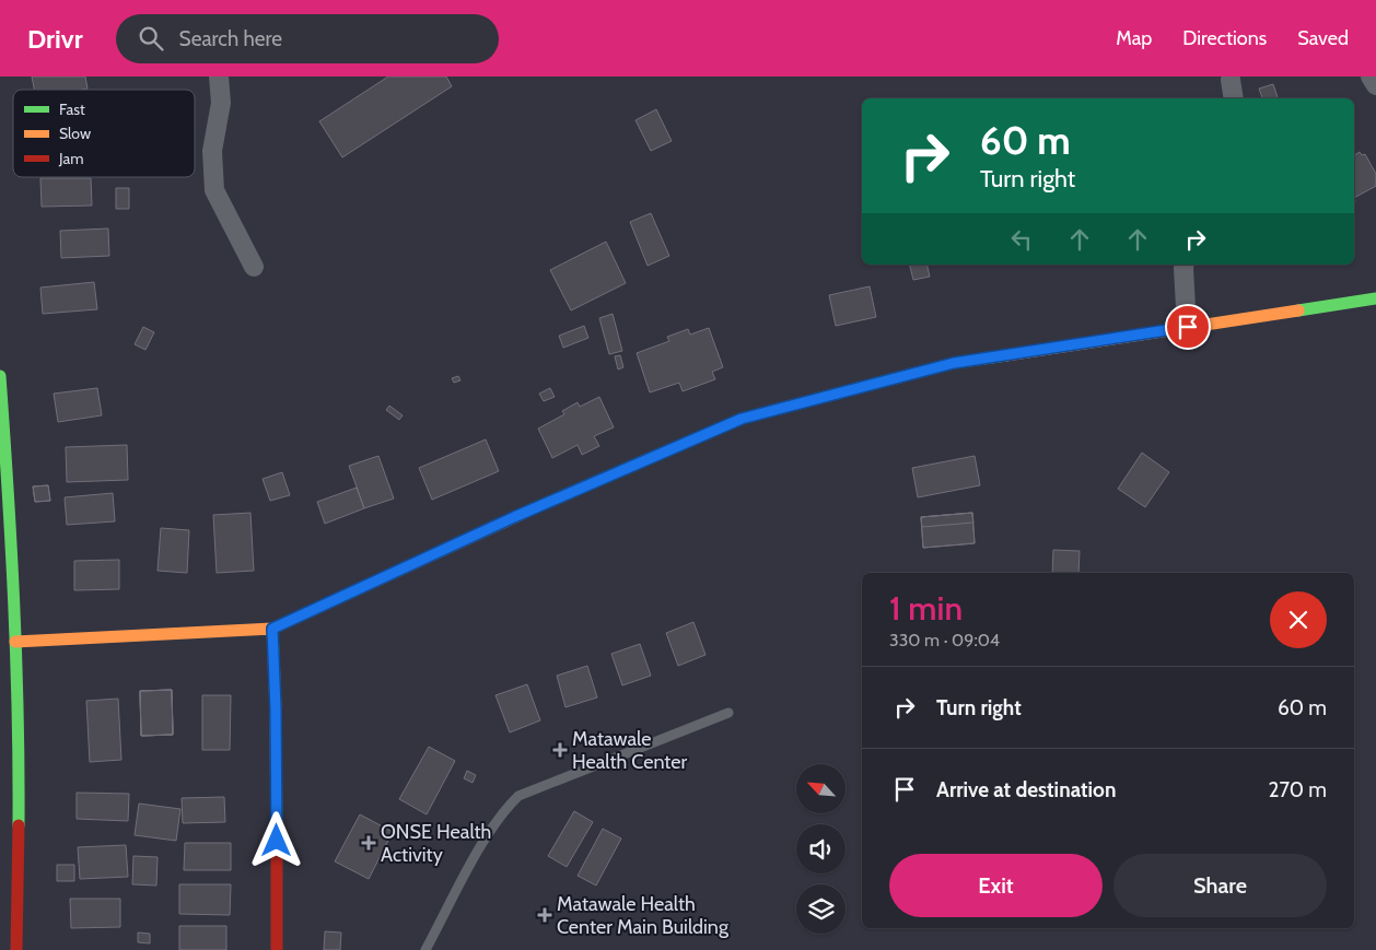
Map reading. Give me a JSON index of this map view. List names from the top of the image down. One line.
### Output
{"places":{"health":["Matawale Health Center","ONSE Health Activity","Matawale Health Center Main Building"]},"legend":["Fast","Slow","Jam"],"north":"top left","page":{"header":"Drivr","search":"Search here","nav":["Map","Directions","Saved"],"turn":["60 m","Turn right"],"heading":["1 min","330 m · 09:04"],"list":[{"name":"Turn right","value":"60 m"},{"name":"Arrive at destination","value":"270 m"}],"buttons":["Exit","Share"]}}
